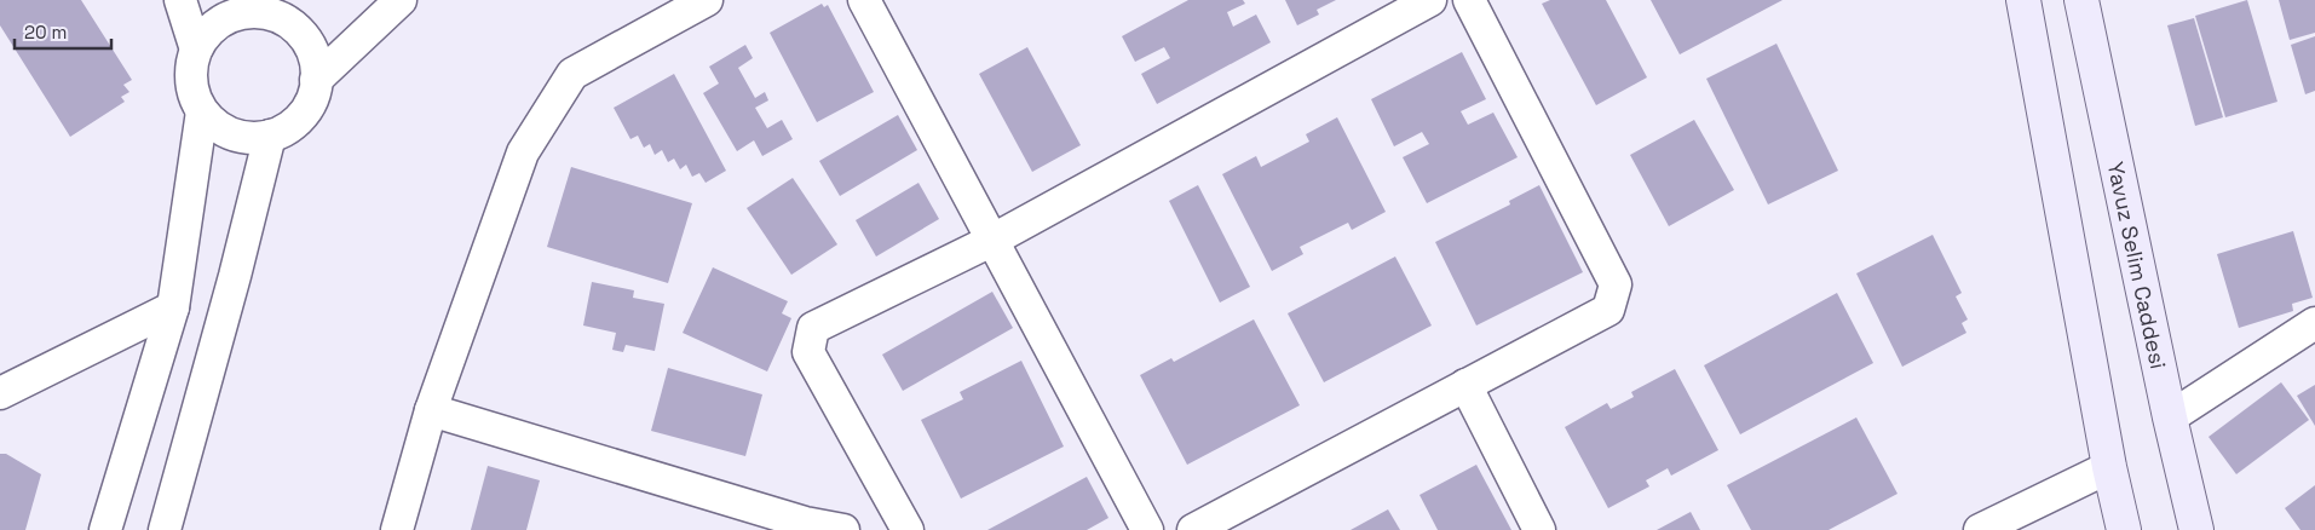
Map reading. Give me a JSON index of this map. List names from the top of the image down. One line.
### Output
{"streets":{"main road":["Yavuz Selim Caddesi"]},"scale_bar":"20 m"}
